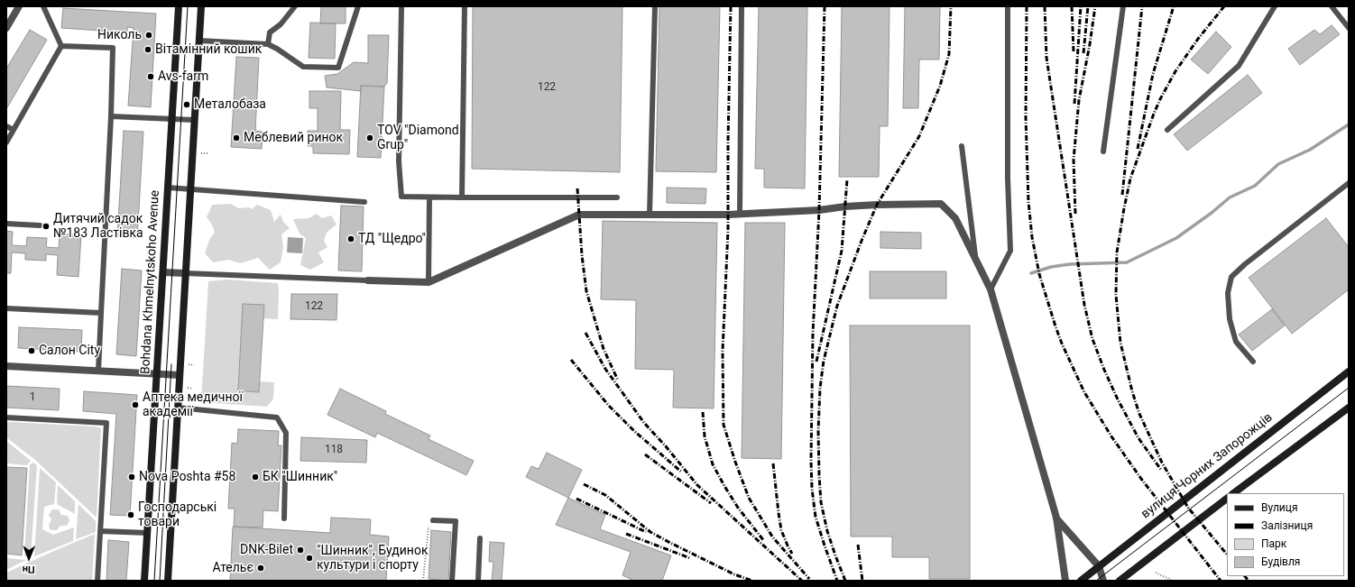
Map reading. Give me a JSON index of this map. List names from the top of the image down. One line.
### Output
{"streets":{"main road":["Bohdana Khmelnytskoho Avenue","вулиця Чорних Запорожців"]},"places":["Николь","Вітамінний кошик","Avs-farm","Металобаза","Меблевий ринок","TOV \"Diamond Grup\"","Дитячий садок №183 Ластівка","ТД \"Щедро\"","Салон City","Аптека медичної академії","Nova Poshta #58","БК \"Шинник\"","Господарські товари","DNK-Bilet","\"Шинник\", Будинок культури і спорту","Ательє"],"house_numbers":["122","122","1","118"],"legend":["Вулиця","Залізниця","Парк","Будівля"],"north":"bottom"}
